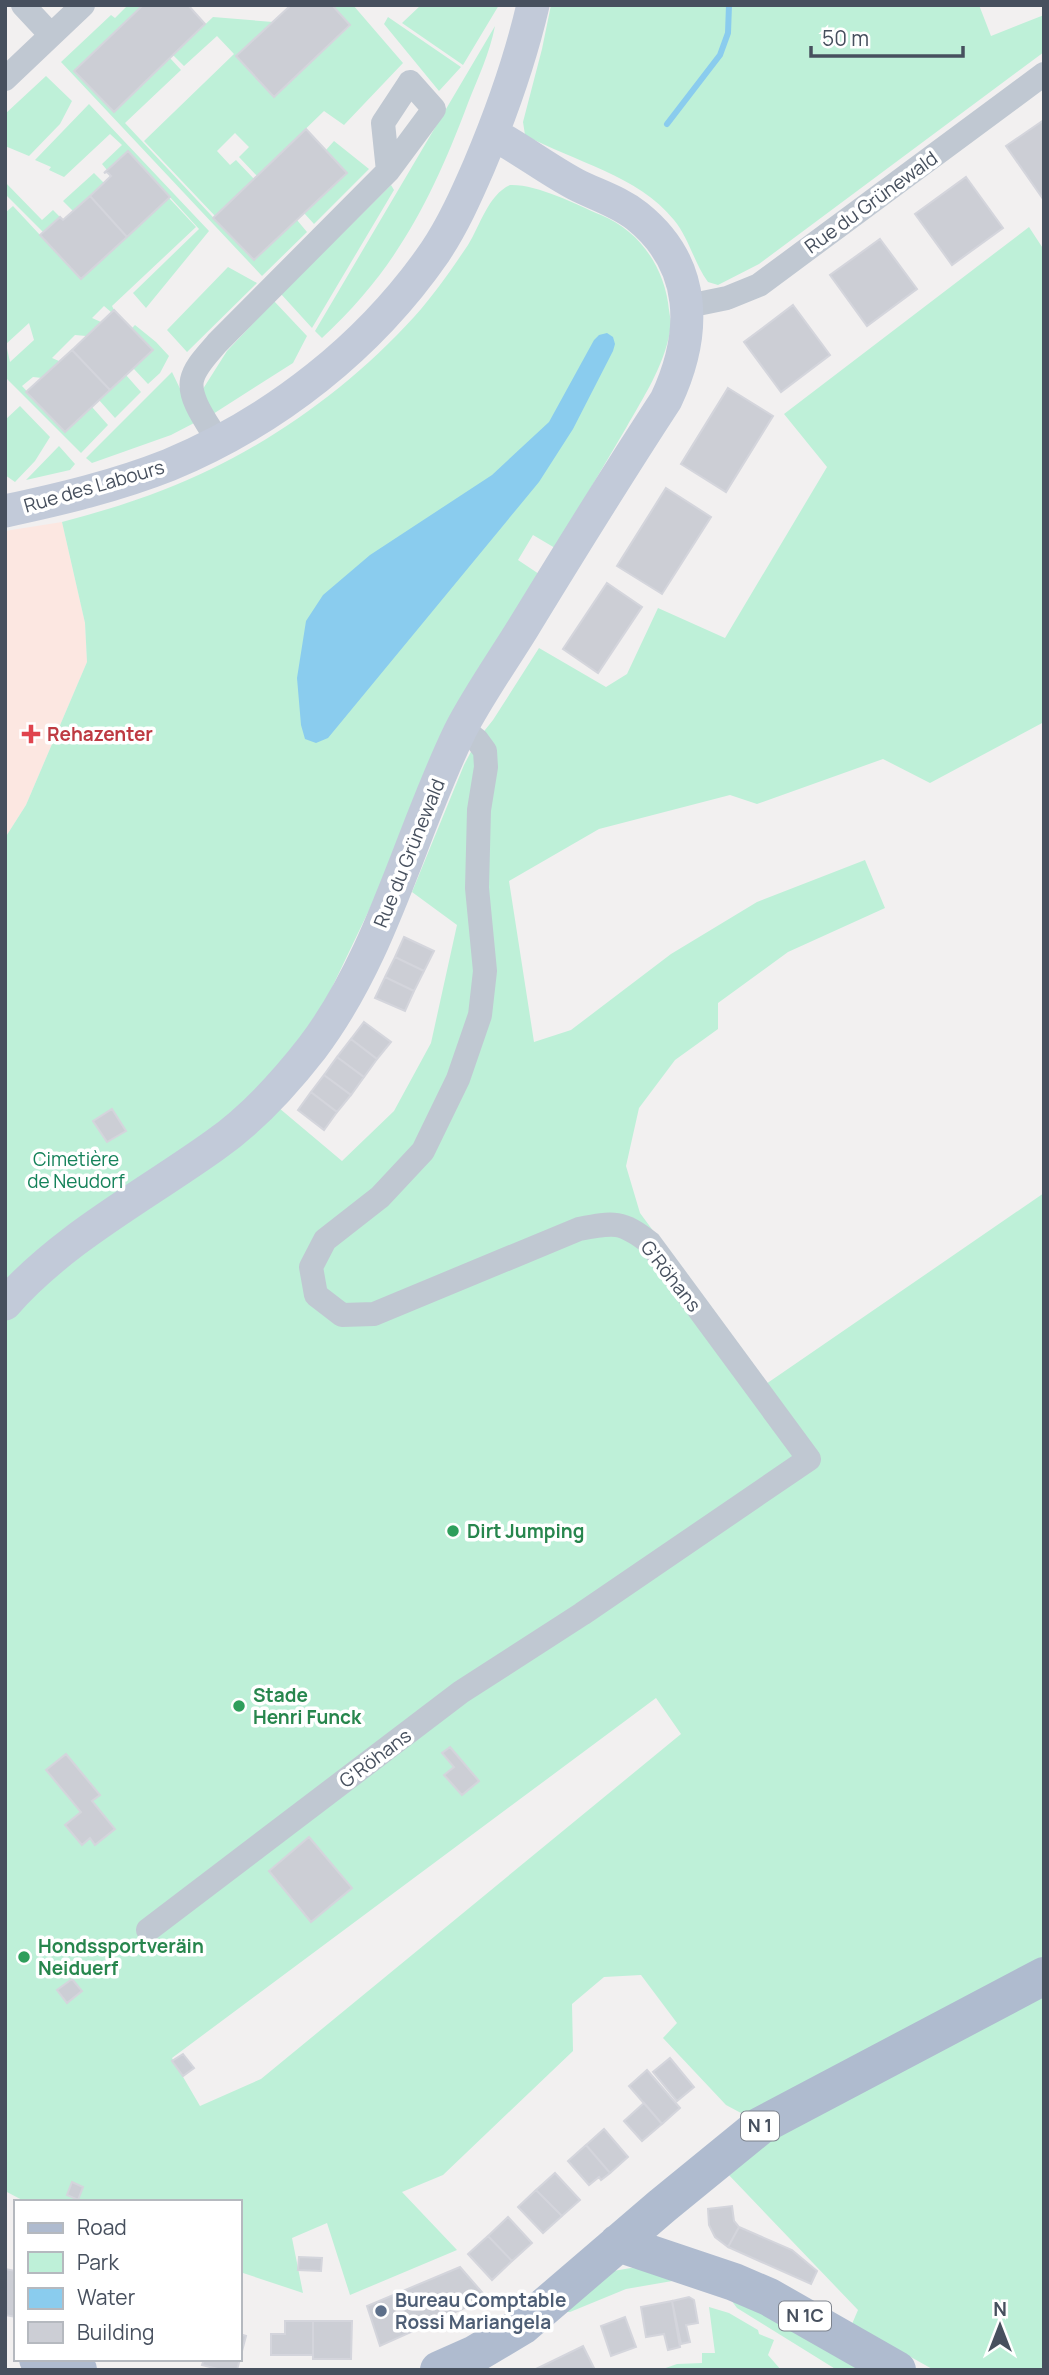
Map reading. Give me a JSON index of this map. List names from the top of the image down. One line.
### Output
{"streets":{"main road":["Rue du Grünewald","Rue des Labours","N 1","N 1C"],"street":["G'Röhans"]},"crossings":[["Rue du Grünewald","Rue des Labours"],["Rue du Grünewald","G'Röhans"],["N 1","N 1C"]],"parks":["Cimetière de Neudorf"],"places":{"health":["Rehazenter"],"other":["Dirt Jumping","Stade Henri Funck","Hondssportveräin Neiduerf","Bureau Comptable Rossi Mariangela"]},"legend":["Road","Park","Water","Building"],"scale_bar":"50 m","north":"top"}
